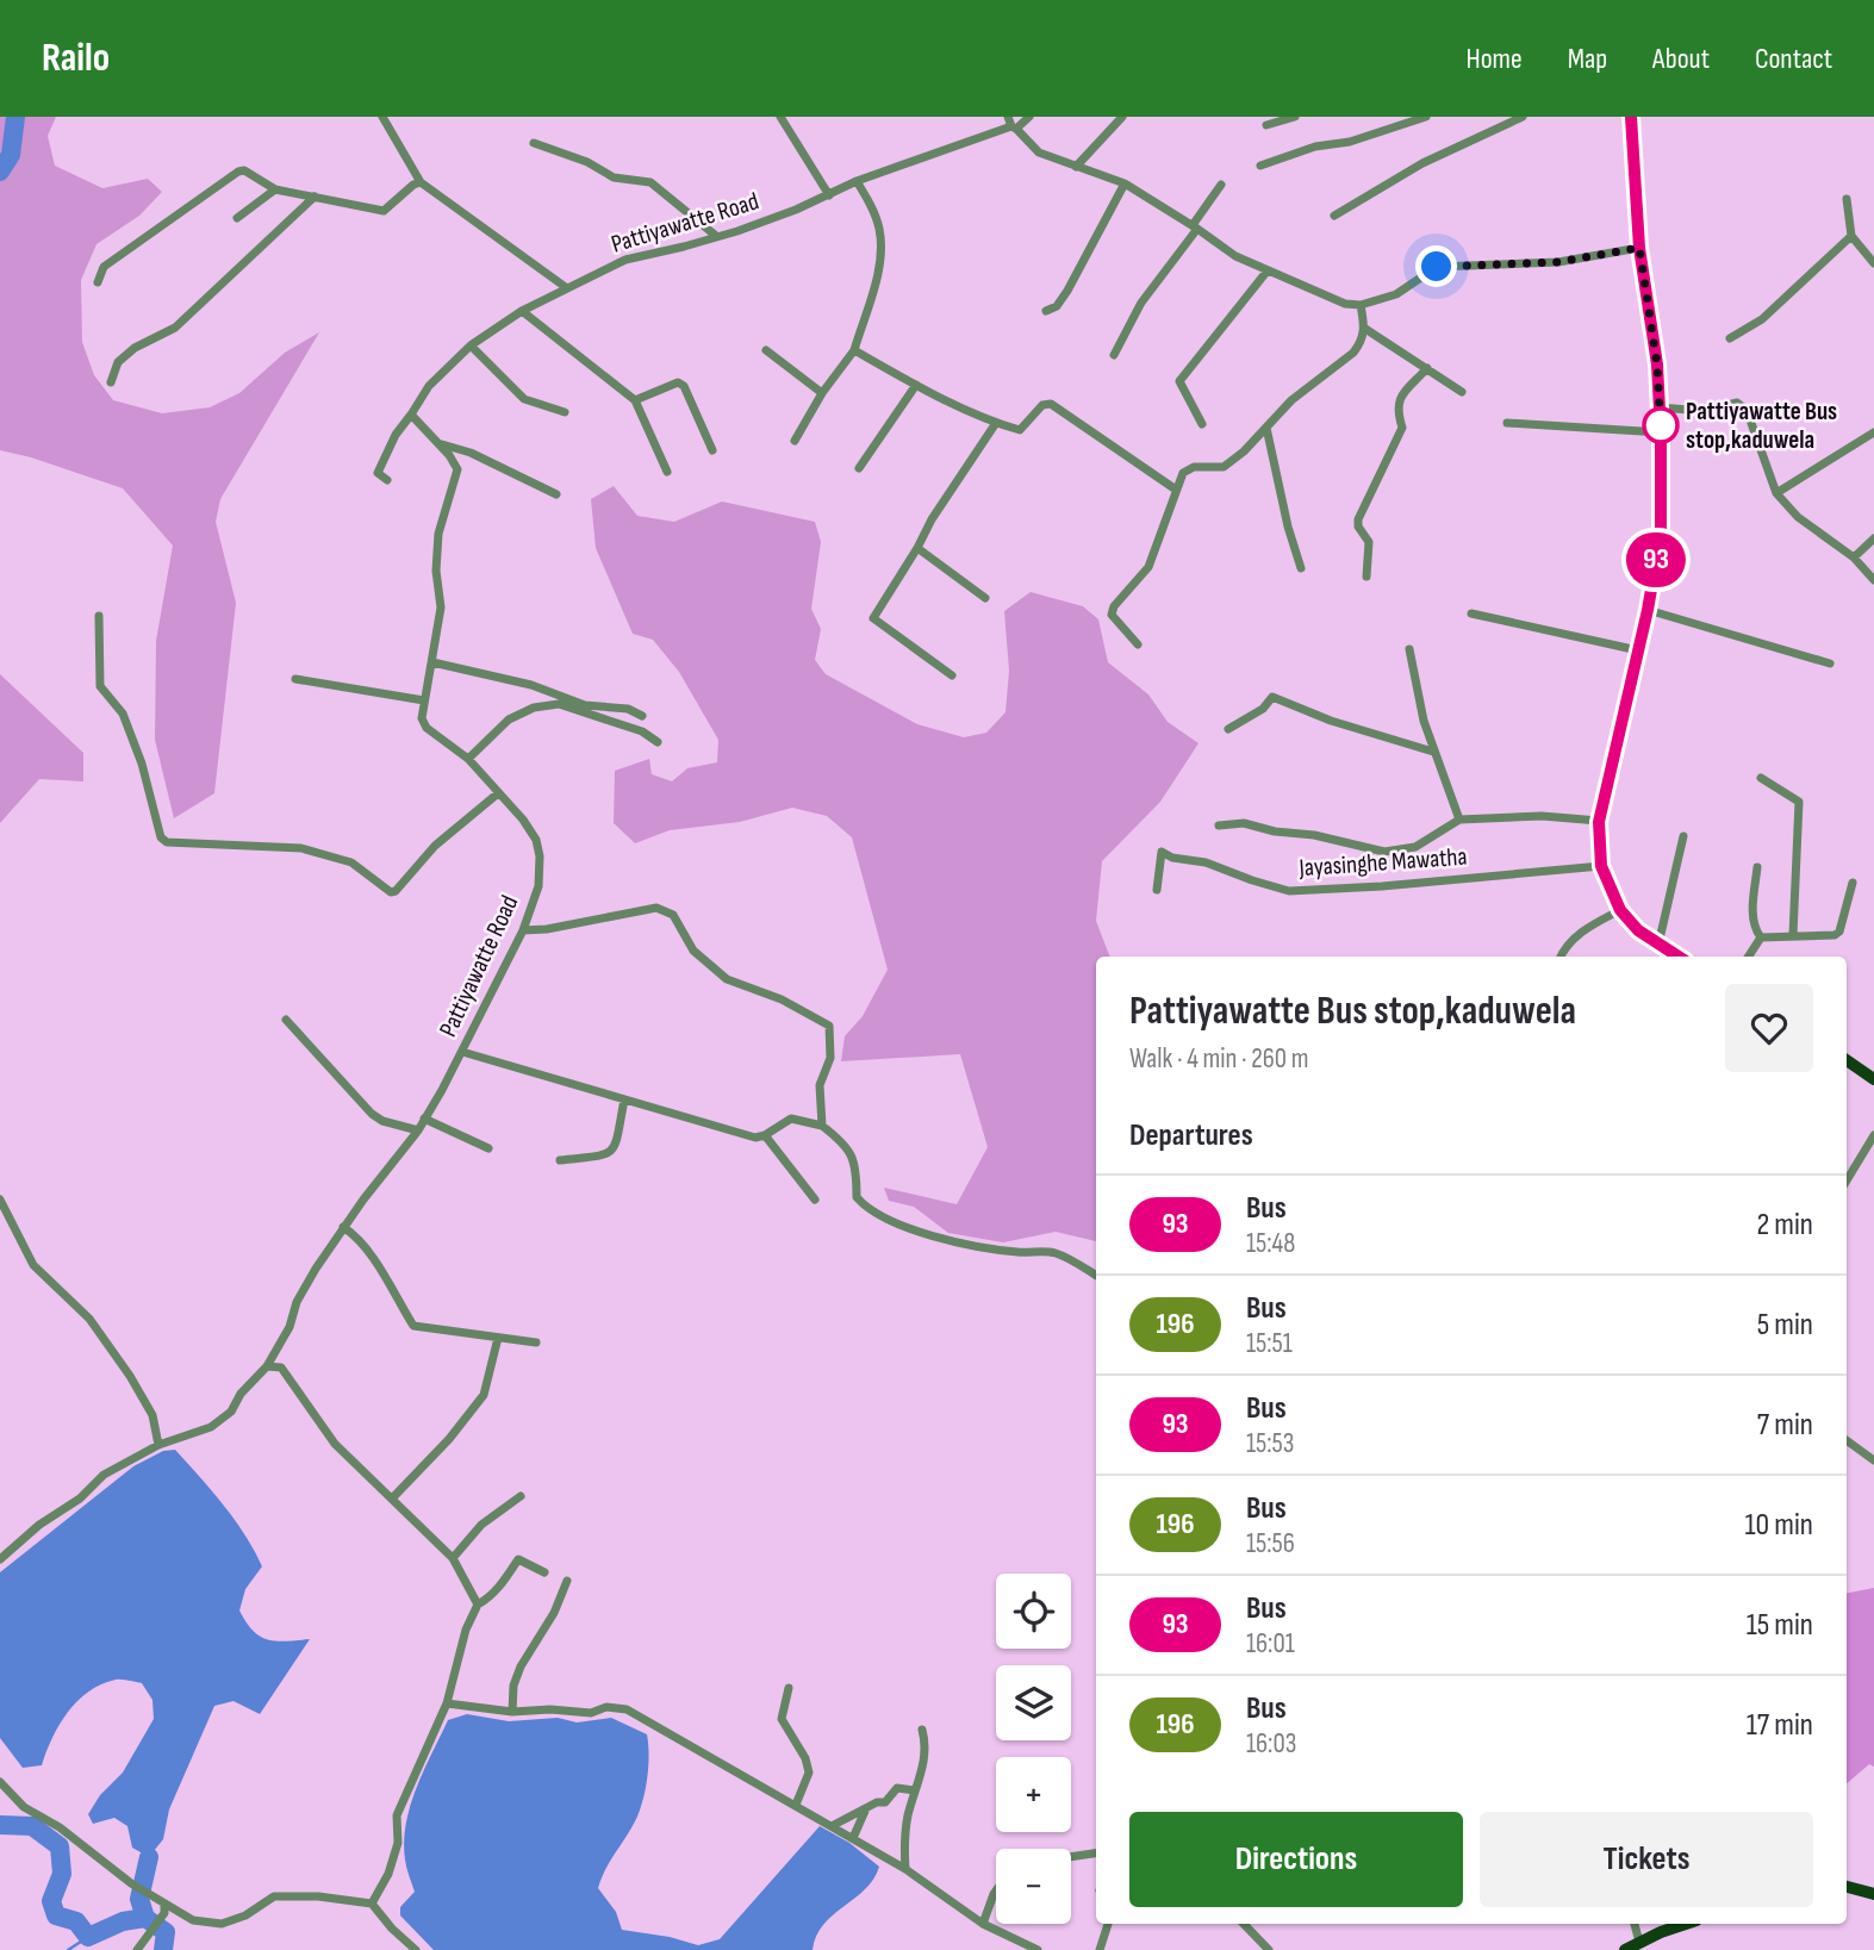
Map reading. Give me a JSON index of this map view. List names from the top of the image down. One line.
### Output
{"streets":{"street":["Pattiyawatte Road","Jayasinghe Mawatha"]},"places":["Pattiyawatte Bus stop,kaduwela"],"lines":["bus line 93"],"page":{"header":"Railo","nav":["Home","Map","About","Contact"],"on_map":"93","heading":[["Pattiyawatte Bus stop,kaduwela","Walk · 4 min · 260 m"],"Departures"],"list":[{"mark":"93","name":"Bus","note":"15:48","value":"2 min"},{"mark":"196","name":"Bus","note":"15:51","value":"5 min"},{"mark":"93","name":"Bus","note":"15:53","value":"7 min"},{"mark":"196","name":"Bus","note":"15:56","value":"10 min"},{"mark":"93","name":"Bus","note":"16:01","value":"15 min"},{"mark":"196","name":"Bus","note":"16:03","value":"17 min"}],"map_buttons":["+","−"],"buttons":["Directions","Tickets"]}}
